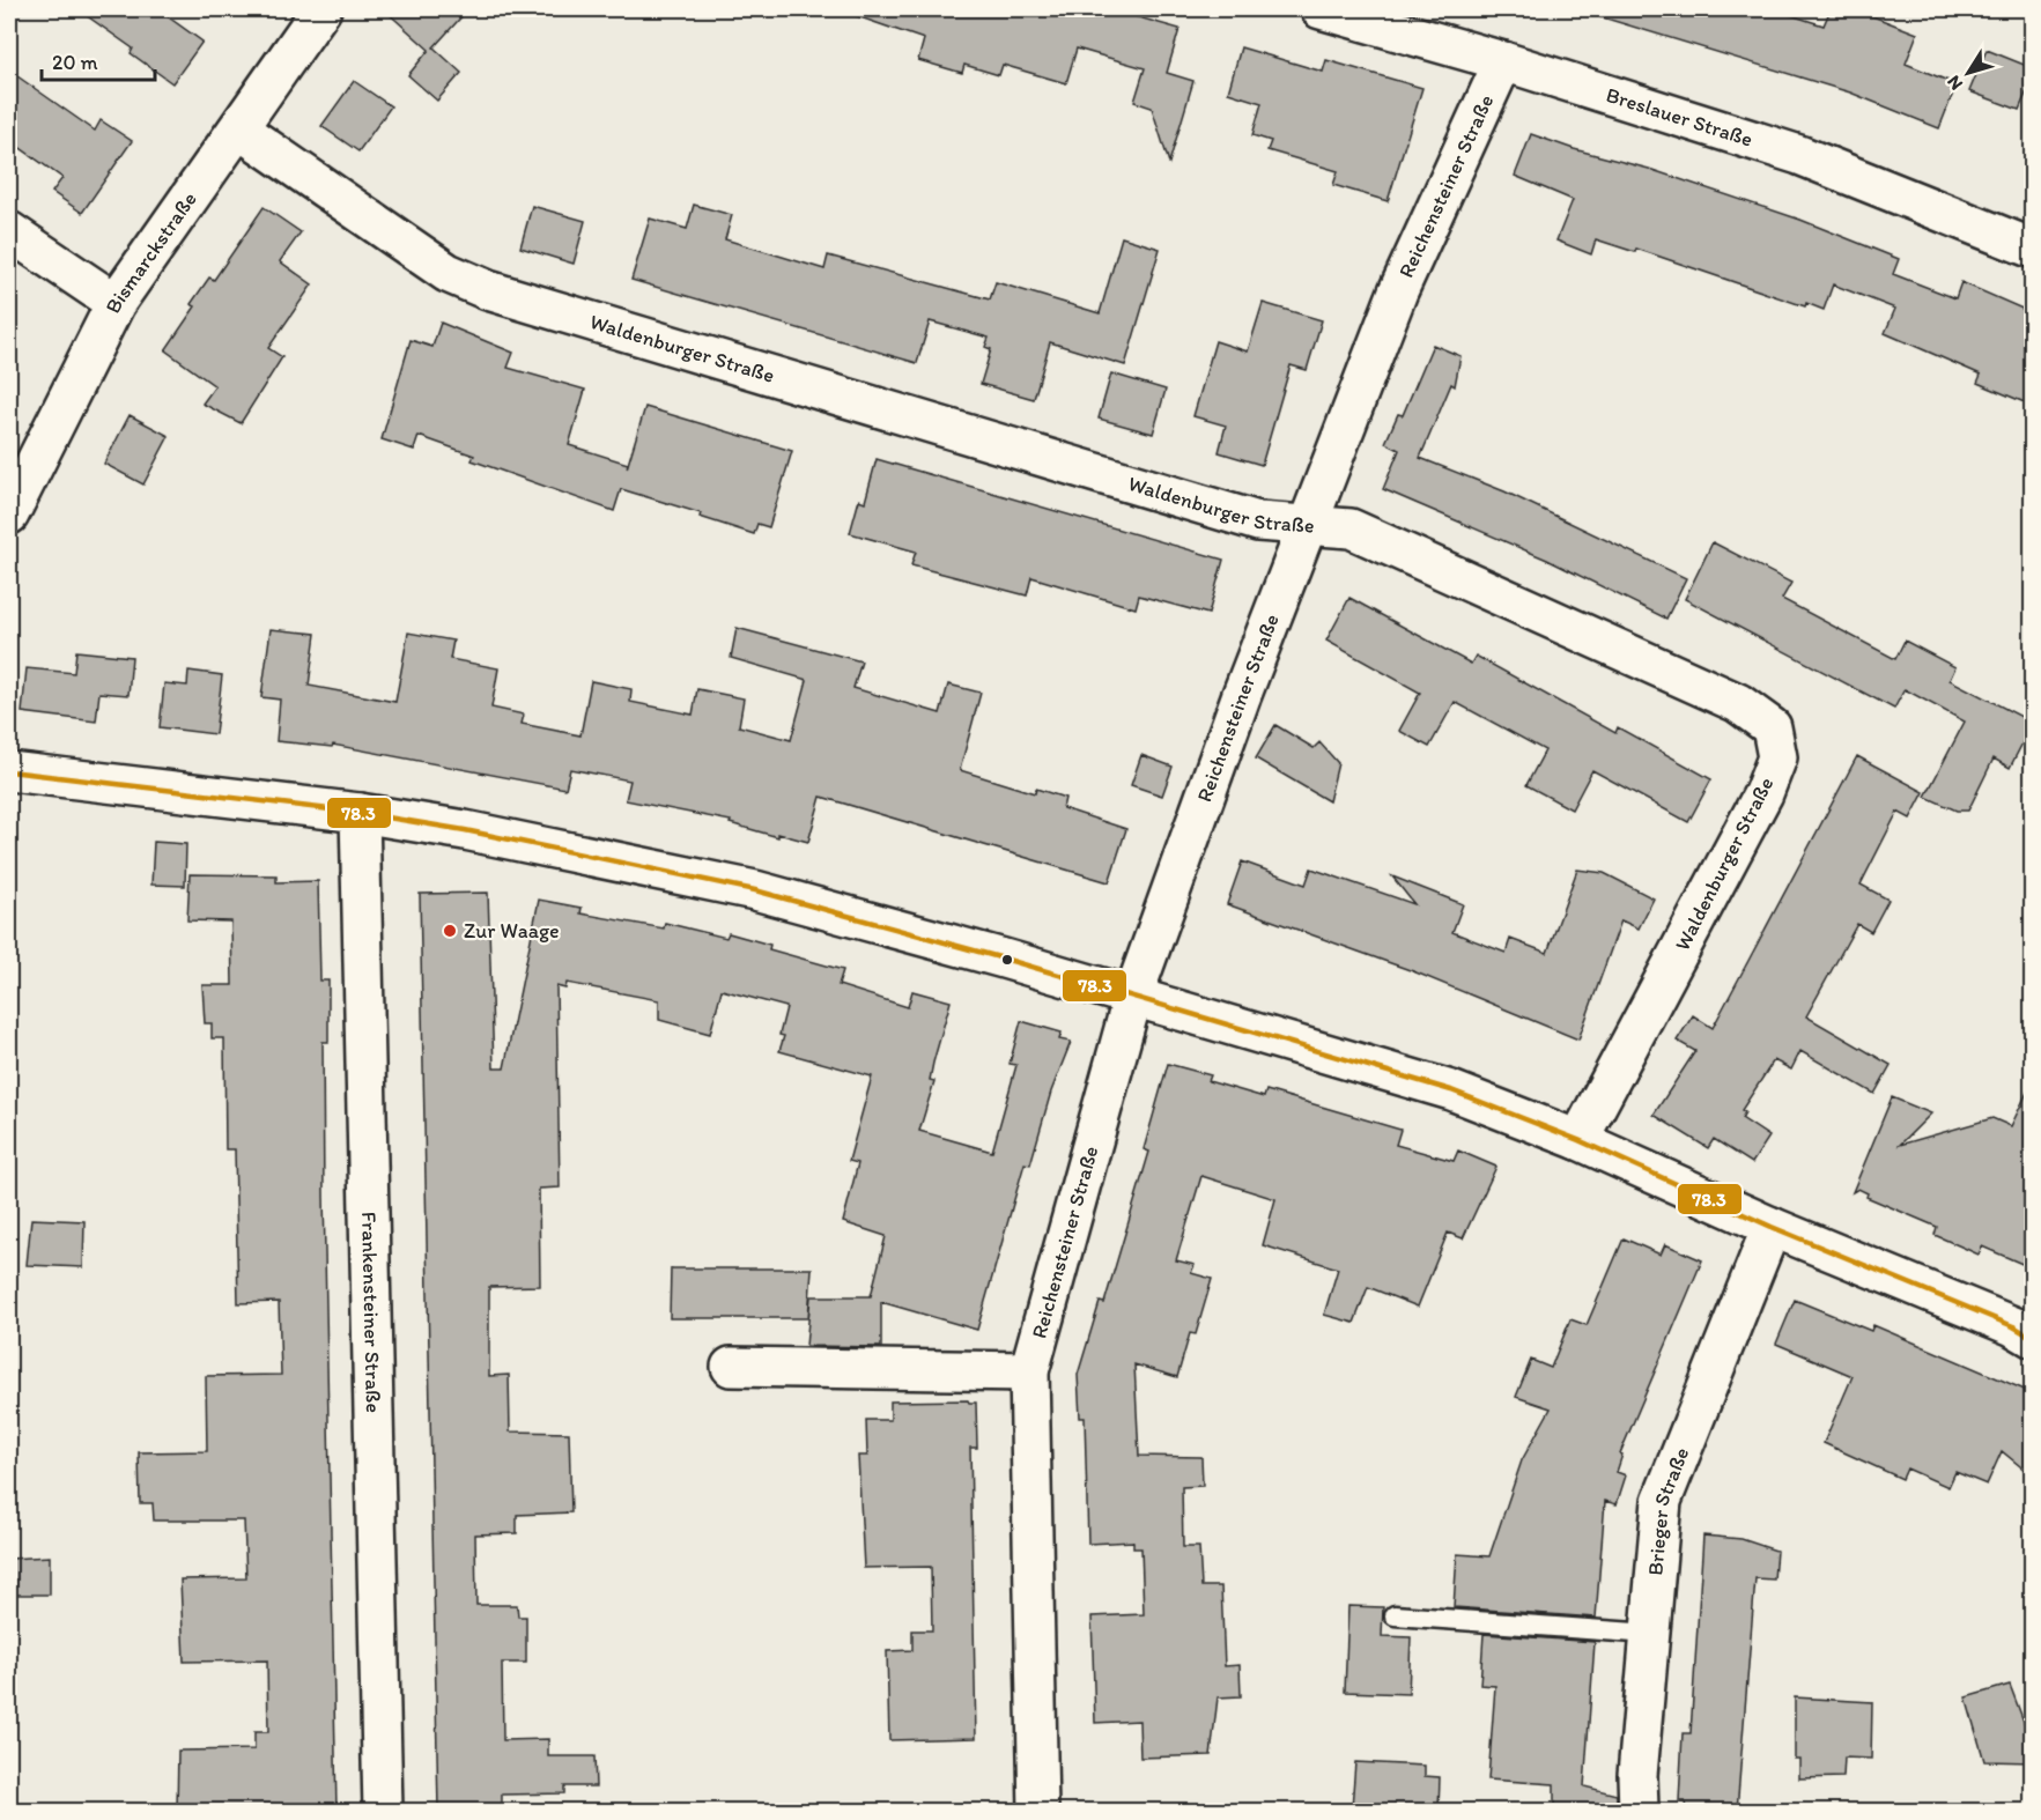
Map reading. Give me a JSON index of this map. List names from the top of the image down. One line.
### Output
{"streets":{"street":["Breslauer Straße","Reichensteiner Straße","Bismarckstraße","Waldenburger Straße","Frankensteiner Straße","Brieger Straße"]},"crossings":[["Breslauer Straße","Reichensteiner Straße"],["Reichensteiner Straße","Waldenburger Straße"],["Bismarckstraße","Waldenburger Straße"]],"places":["Zur Waage"],"lines":["transit line 78.3"],"scale_bar":"20 m","north":"bottom left"}
